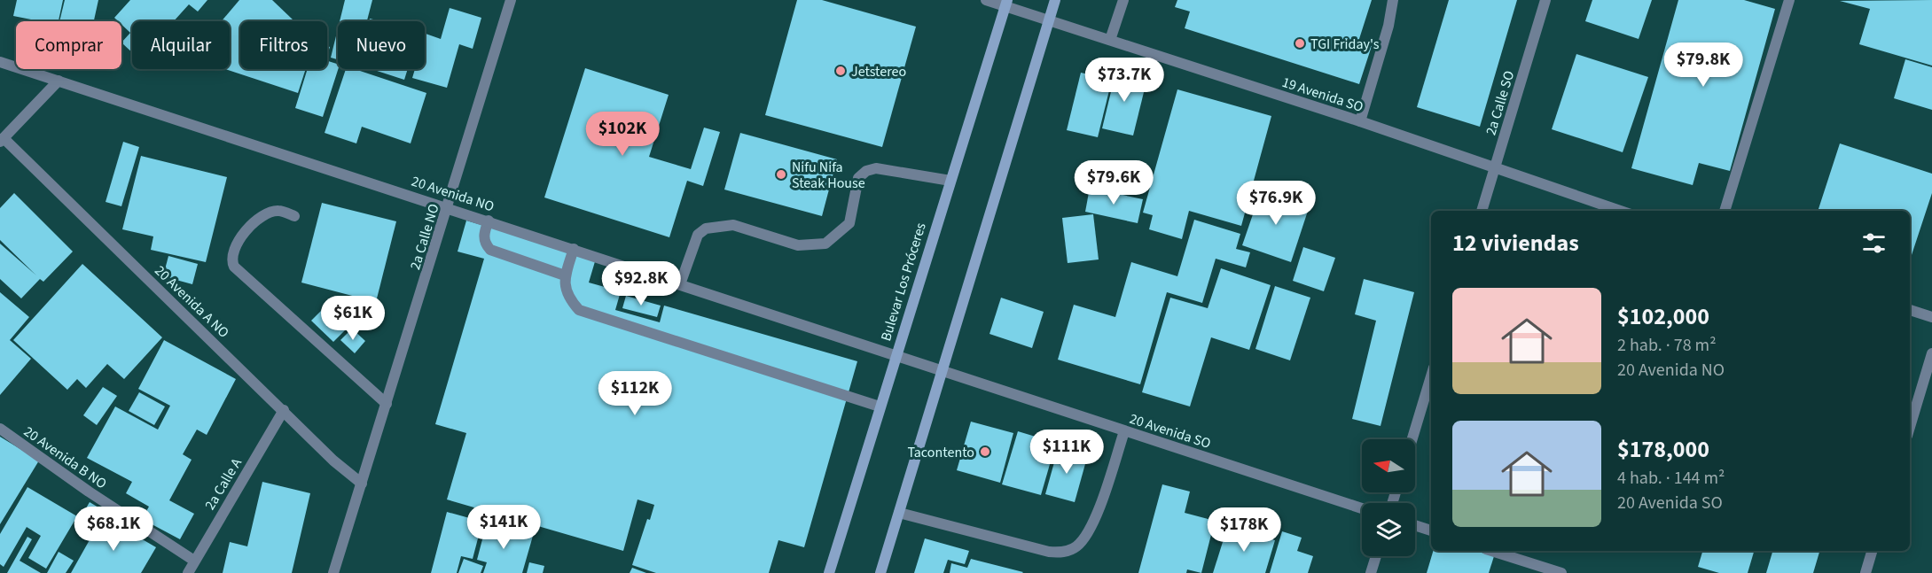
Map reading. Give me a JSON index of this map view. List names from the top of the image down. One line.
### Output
{"streets":{"street":["19 Avenida SO","2a Calle SO","20 Avenida NO","2a Calle NO","Bulevar Los Próceres","20 Avenida A NO","20 Avenida SO","20 Avenida B NO","2a Calle A"]},"crossings":[["19 Avenida SO","2a Calle SO"],["19 Avenida SO","Bulevar Los Próceres"],["20 Avenida NO","2a Calle NO"],["20 Avenida NO","Bulevar Los Próceres"],["20 Avenida NO","20 Avenida SO"],["2a Calle NO","20 Avenida A NO"],["Bulevar Los Próceres","20 Avenida SO"],["20 Avenida A NO","2a Calle A"],["20 Avenida B NO","2a Calle A"]],"places":["TGI Friday's","Jetstereo","Nifu Nifa Steak House","Tacontento"],"north":"left","page":{"chip":["Comprar","Alquilar","Filtros","Nuevo"],"price":["$79.8K","$73.7K","$102K","$79.6K","$76.9K","$92.8K","$61K","$112K","$111K","$141K","$68.1K","$178K"],"heading":"12 viviendas","list":[{"name":"$102,000","note":"2 hab. · 78 m² · 20 Avenida NO"},{"name":"$178,000","note":"4 hab. · 144 m² · 20 Avenida SO"}]}}
